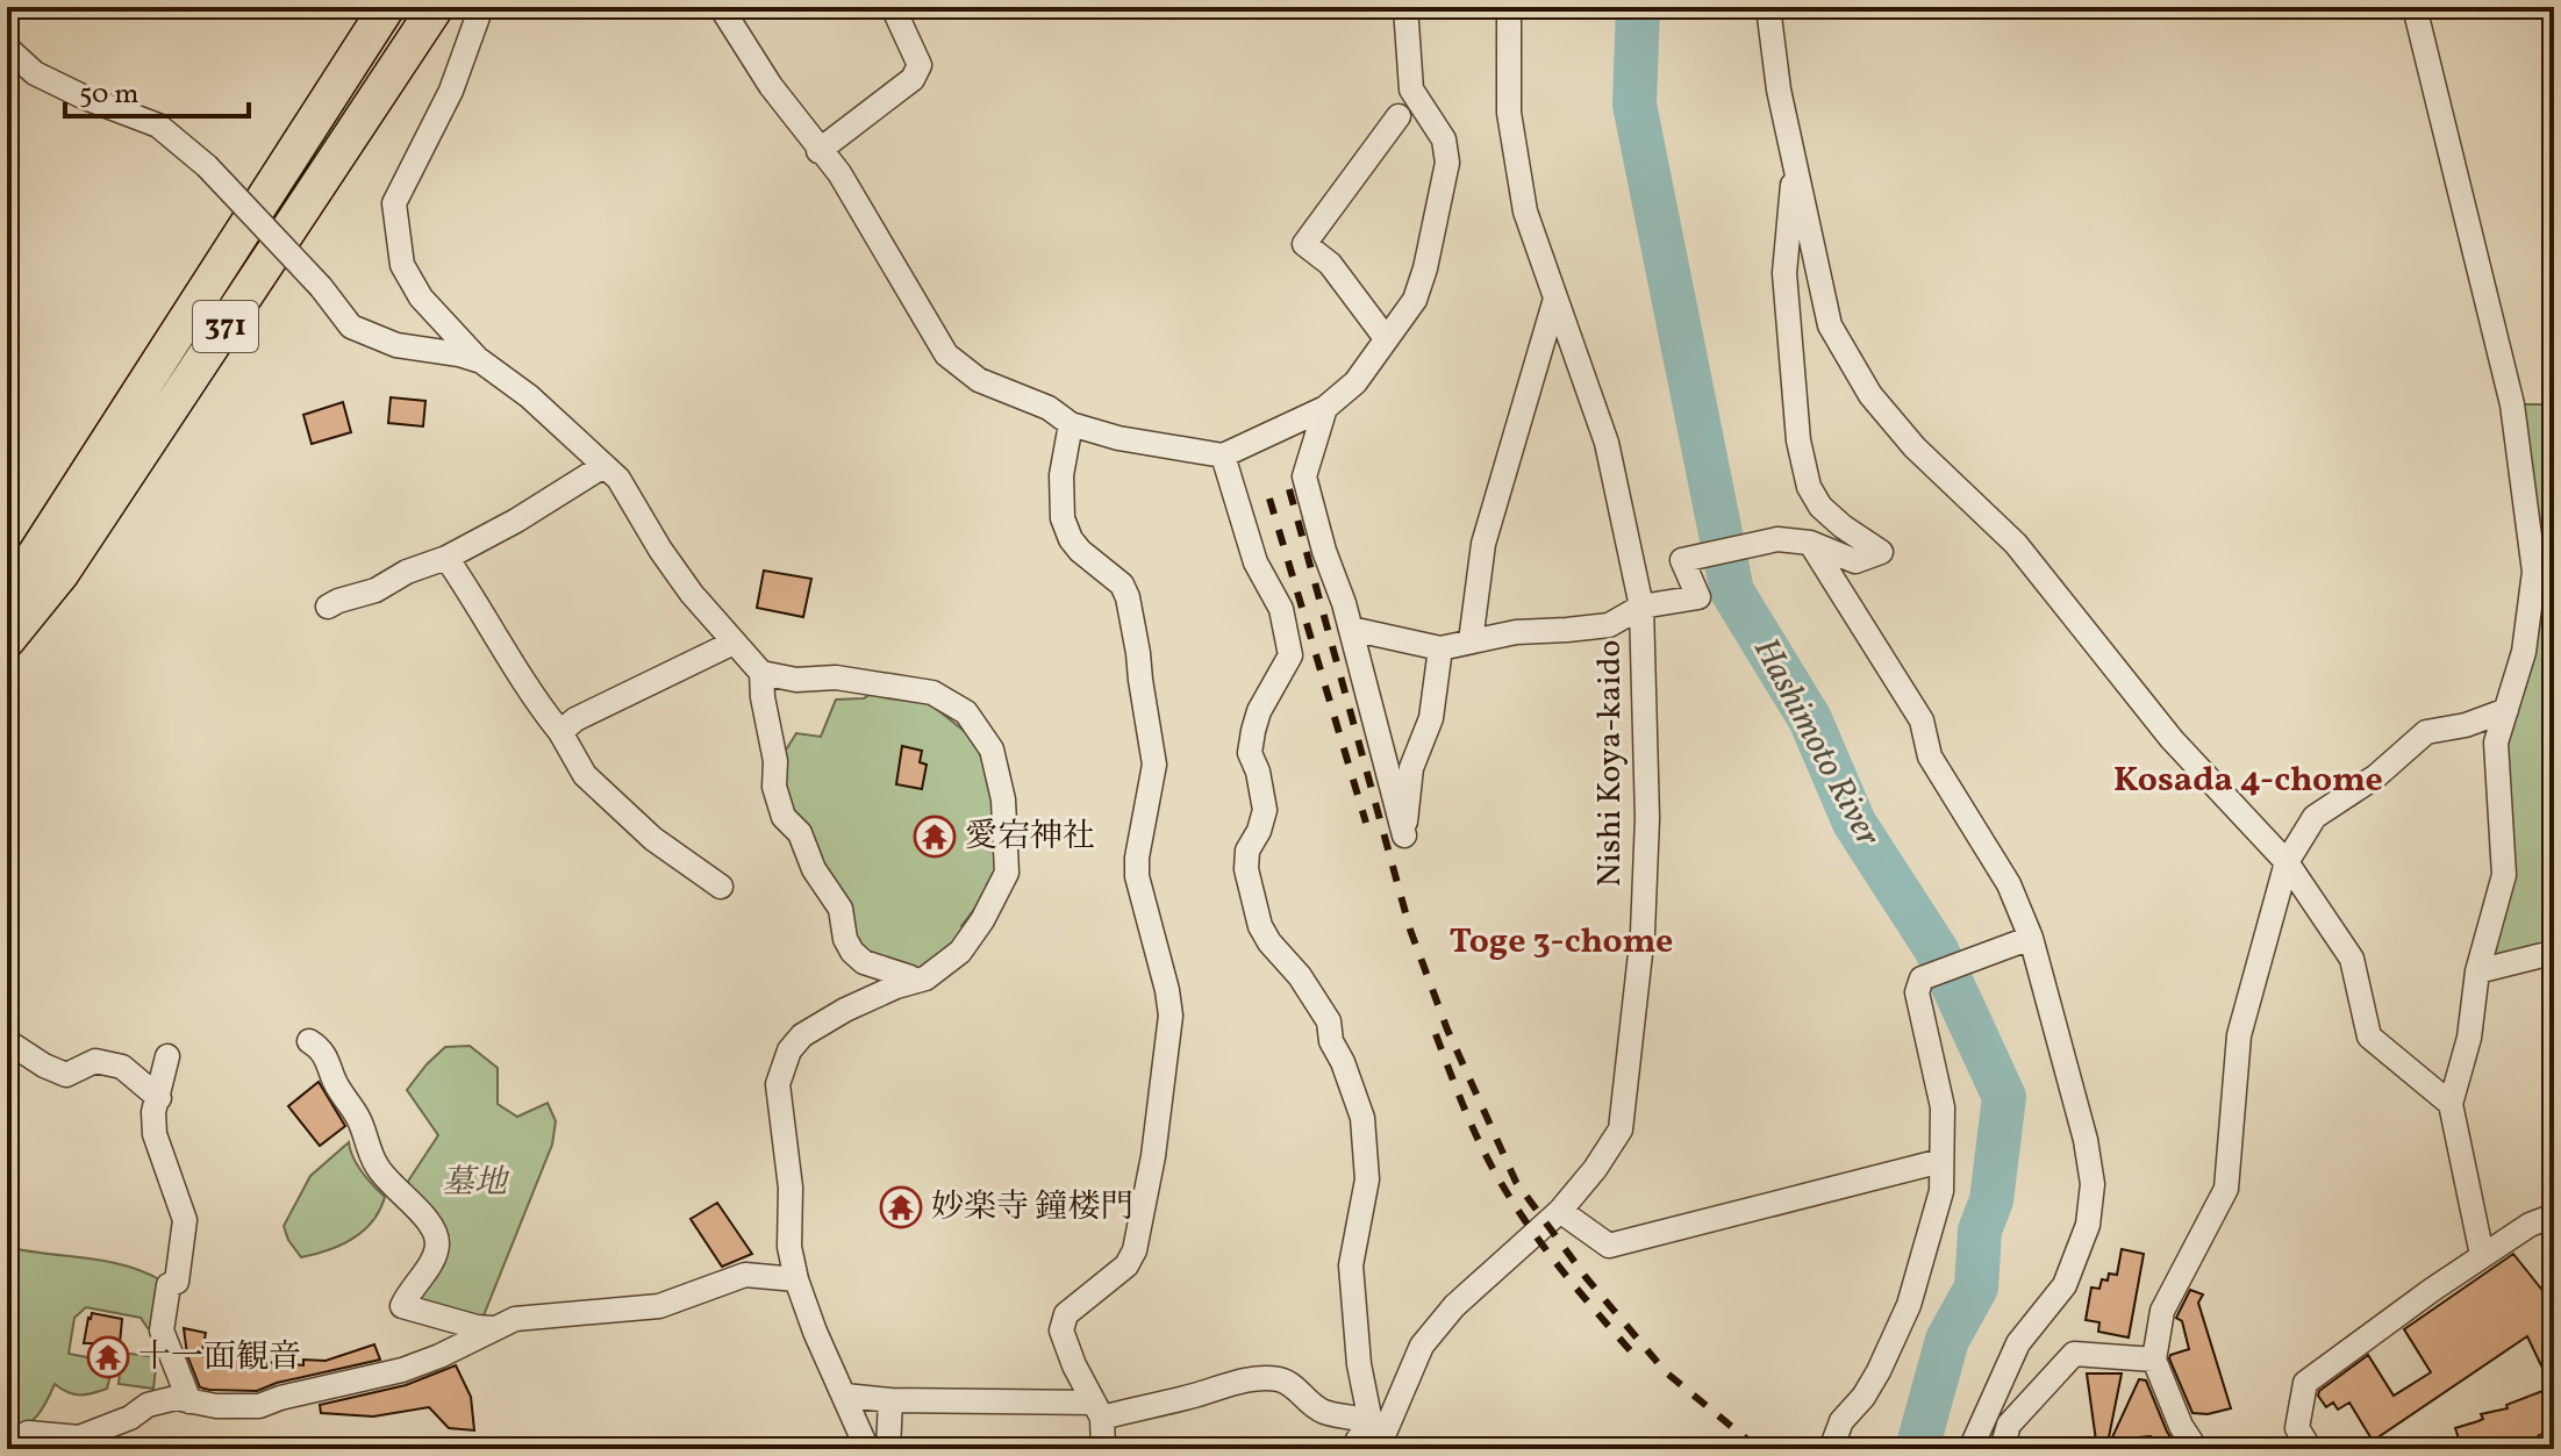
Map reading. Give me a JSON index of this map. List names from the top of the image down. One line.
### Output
{"streets":{"highway":["371"],"street":["Nishi Koya-kaido"]},"districts":["Kosada 4-chome","Toge 3-chome"],"water":["Hashimoto River"],"parks":["墓地"],"places":{"temple":["愛宕神社","妙楽寺 鐘楼門","十一面観音"]},"scale_bar":"50 m"}
